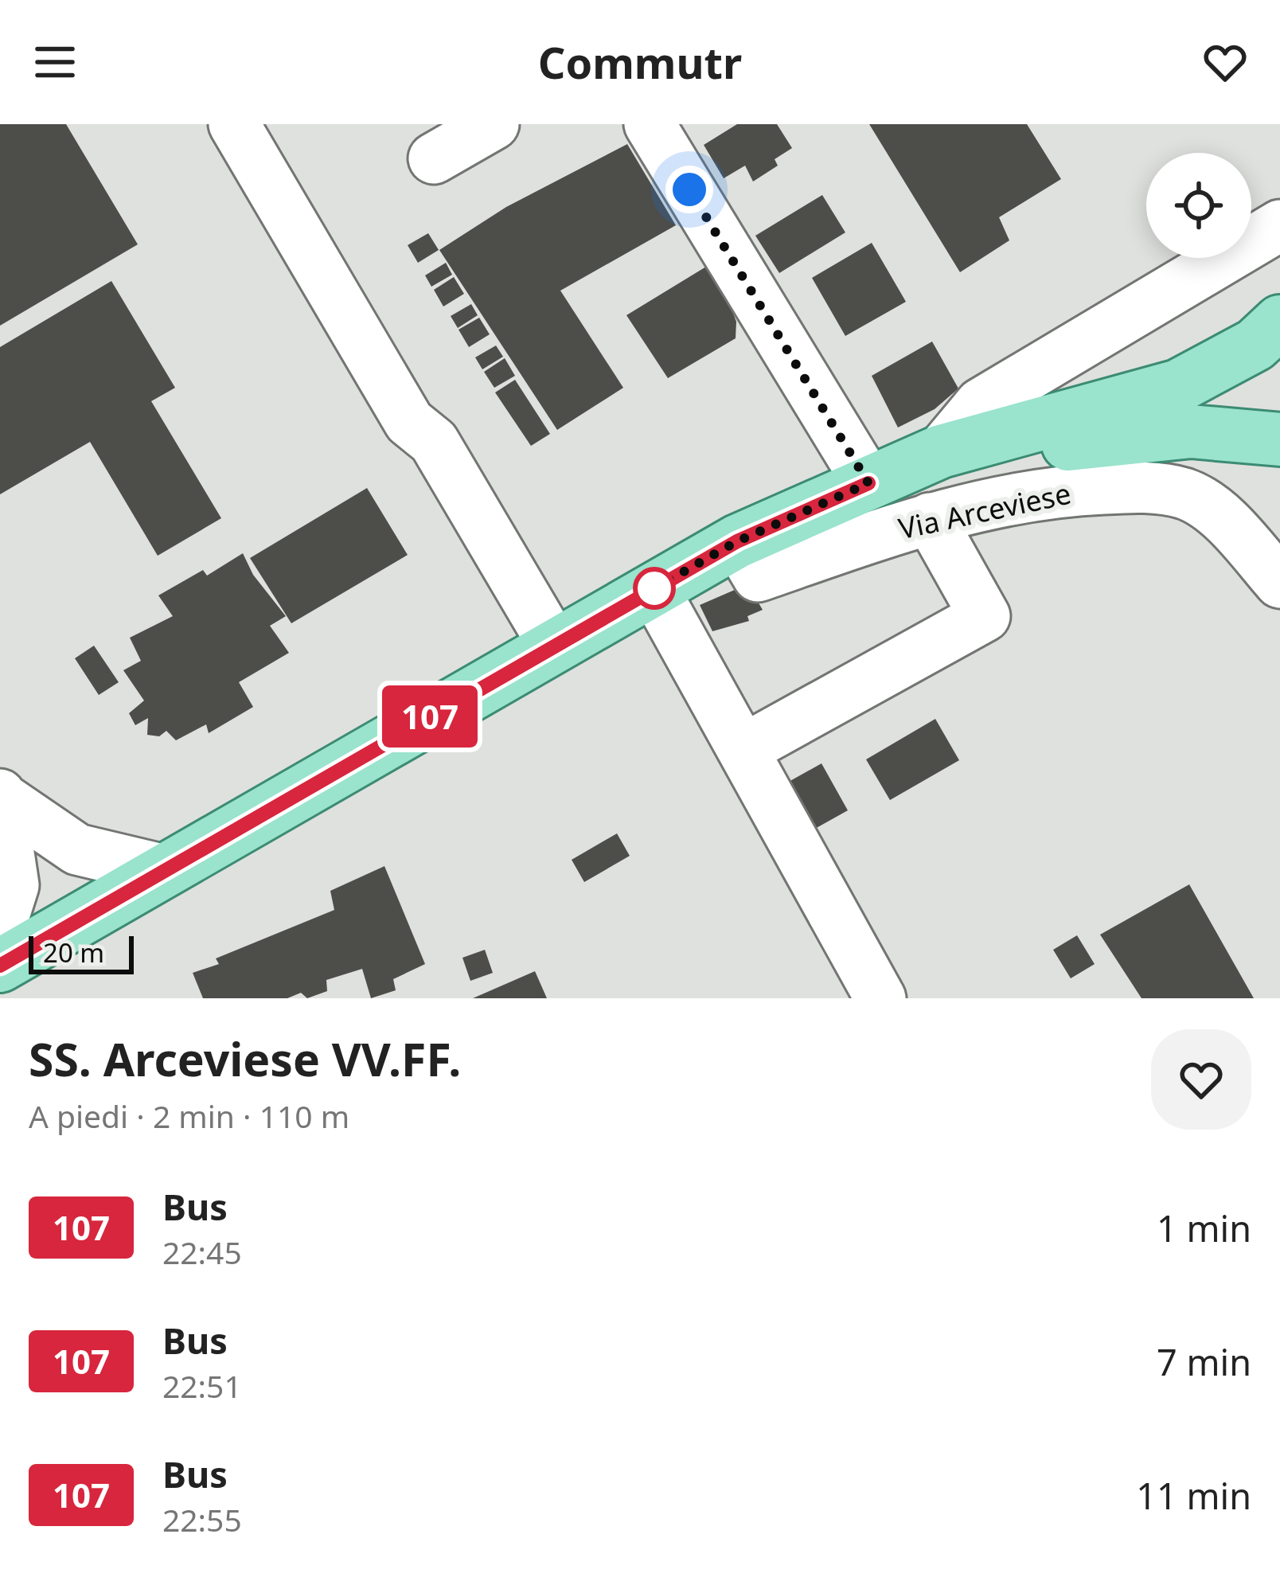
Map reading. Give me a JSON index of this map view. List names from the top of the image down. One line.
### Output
{"streets":{"street":["Via Arceviese"]},"lines":["bus line 107"],"scale_bar":"20 m","page":{"header":"Commutr","on_map":"107","scale":"20 m","heading":["SS. Arceviese VV.FF.","A piedi · 2 min · 110 m"],"list":[{"mark":"107","name":"Bus","note":"22:45","value":"1 min"},{"mark":"107","name":"Bus","note":"22:51","value":"7 min"},{"mark":"107","name":"Bus","note":"22:55","value":"11 min"}]}}
